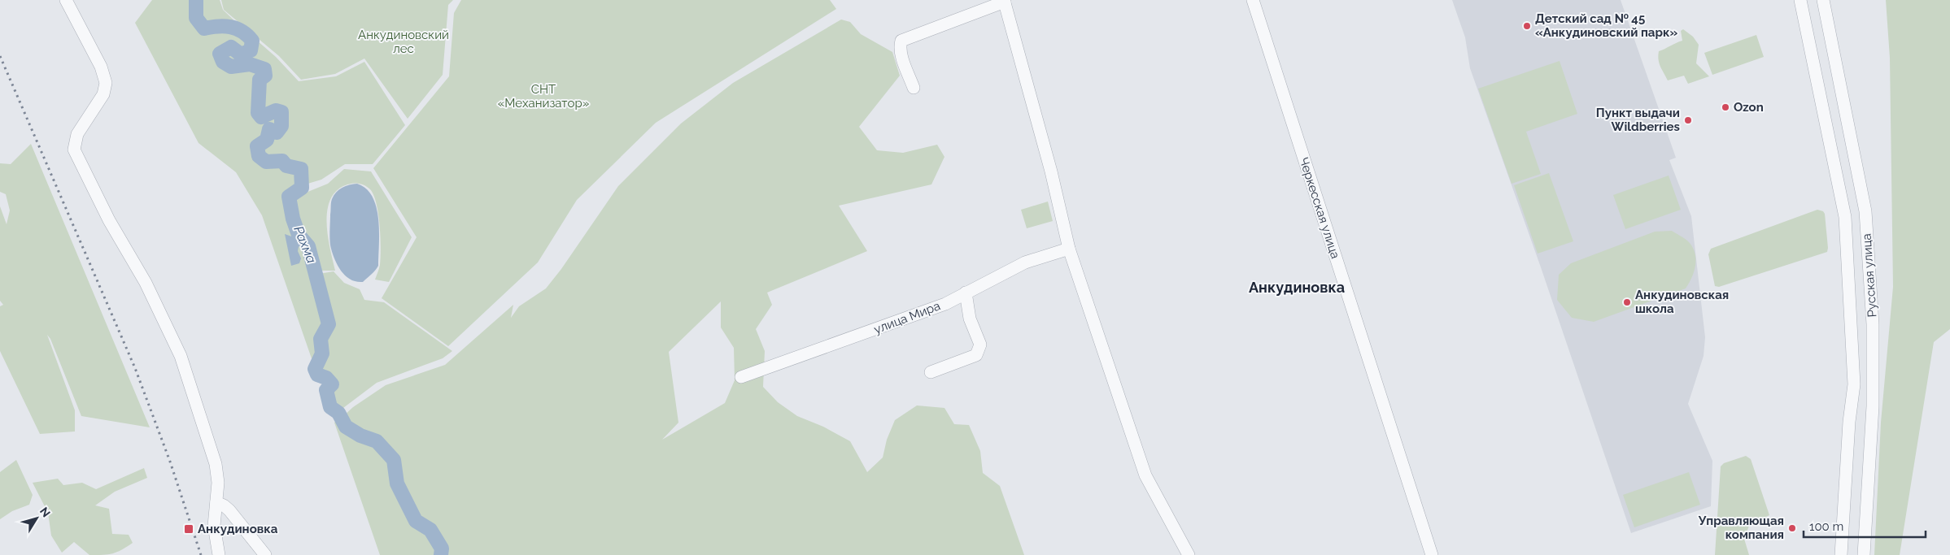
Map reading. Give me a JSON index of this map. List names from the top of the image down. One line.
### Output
{"streets":{"street":["Черкесская улица","Русская улица","улица Мира"]},"districts":["Анкудиновка"],"water":["Рахма"],"parks":["Анкудиновский лес","СНТ «Механизатор»"],"places":{"other":["Детский сад № 45 «Анкудиновский парк»","Ozon","Пункт выдачи Wildberries","Анкудиновская школа","Управляющая компания"],"transit":["Анкудиновка"]},"scale_bar":"100 m","north":"top right"}
